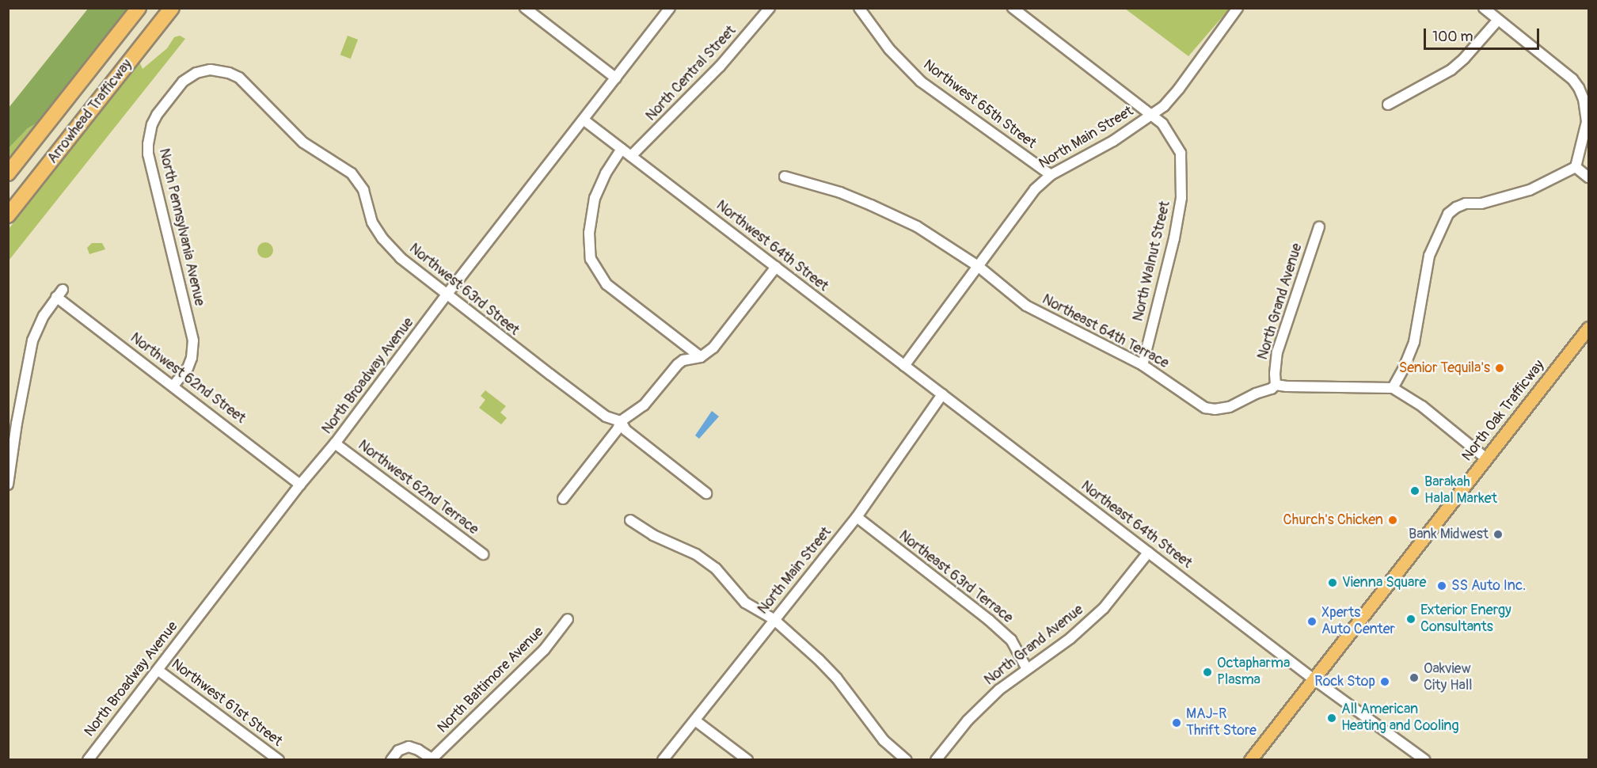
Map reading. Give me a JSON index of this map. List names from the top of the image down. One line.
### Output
{"streets":{"highway":["Arrowhead Trafficway"],"main road":["North Oak Trafficway"],"street":["North Central Street","Northwest 65th Street","North Main Street","North Pennsylvania Avenue","Northwest 64th Street","North Walnut Street","Northwest 63rd Street","North Grand Avenue","Northeast 64th Terrace","North Broadway Avenue","Northwest 62nd Street","Northwest 62nd Terrace","Northeast 64th Street","Northeast 63rd Terrace","North Baltimore Avenue","Northwest 61st Street"]},"crossings":[["North Central Street","Northwest 64th Street"],["Northwest 65th Street","North Main Street"],["North Main Street","Northwest 64th Street"],["North Main Street","North Walnut Street"],["North Main Street","Northeast 64th Terrace"],["North Main Street","Northeast 64th Street"],["North Main Street","Northeast 63rd Terrace"],["North Pennsylvania Avenue","Northwest 63rd Street"],["North Pennsylvania Avenue","Northwest 62nd Street"],["Northwest 64th Street","North Broadway Avenue"],["Northwest 64th Street","Northeast 64th Street"],["North Walnut Street","Northeast 64th Terrace"],["Northwest 63rd Street","North Broadway Avenue"],["North Grand Avenue","Northeast 64th Terrace"],["North Grand Avenue","Northeast 64th Street"],["North Grand Avenue","Northeast 63rd Terrace"],["North Broadway Avenue","Northwest 62nd Street"],["North Broadway Avenue","Northwest 62nd Terrace"],["North Broadway Avenue","Northwest 61st Street"],["North Oak Trafficway","Northeast 64th Street"]],"places":["Senior Tequila's","Barakah Halal Market","Church's Chicken","Bank Midwest","Vienna Square","SS Auto Inc.","Exterior Energy Consultants","Xperts Auto Center","Octapharma Plasma","Oakview City Hall","Rock Stop","All American Heating and Cooling","MAJ-R Thrift Store"],"scale_bar":"100 m"}
